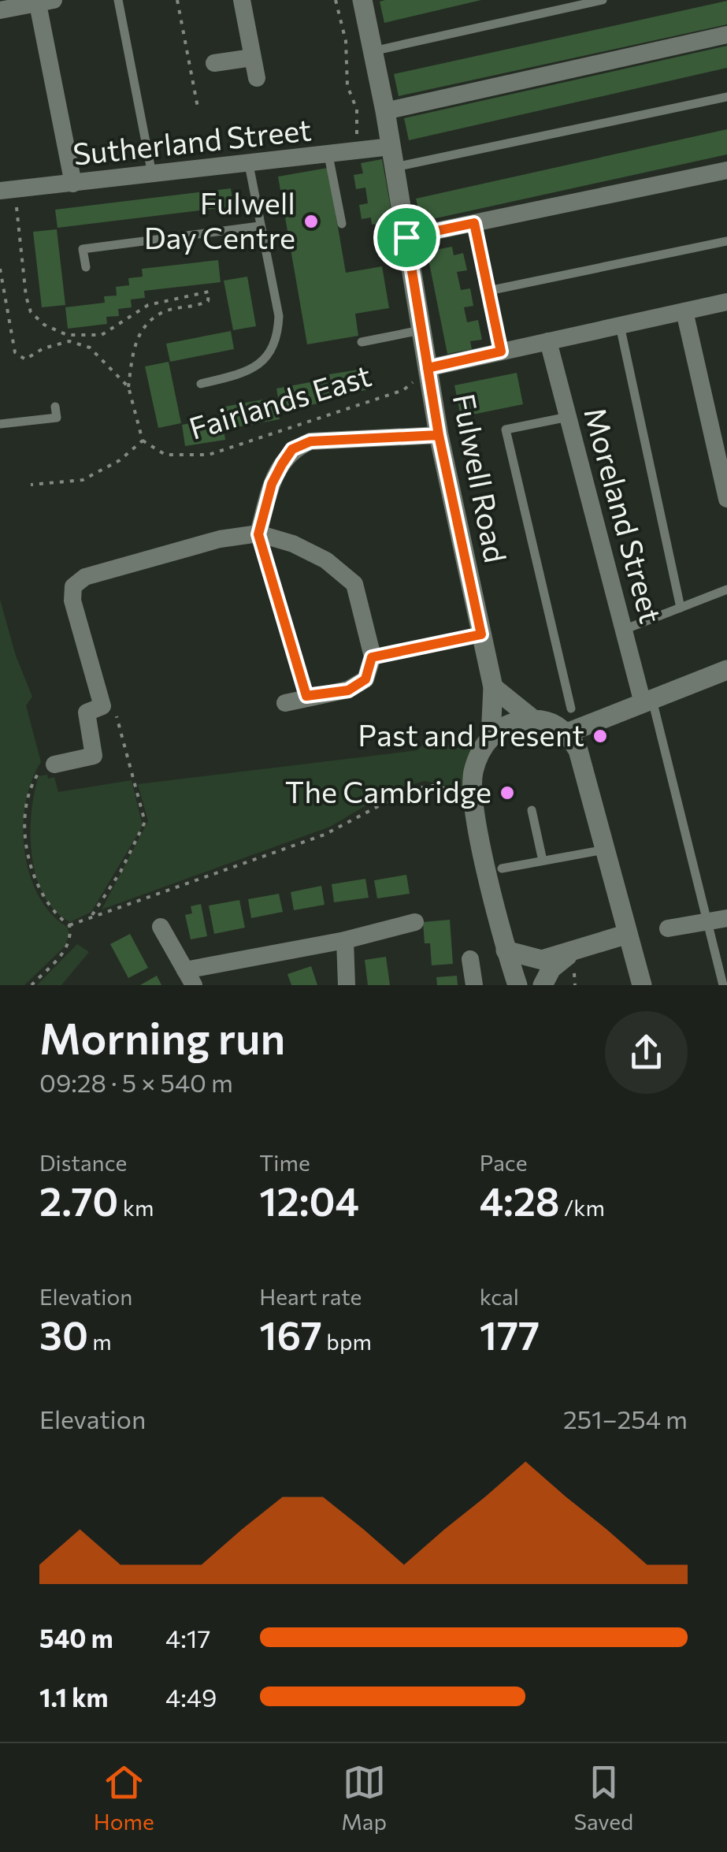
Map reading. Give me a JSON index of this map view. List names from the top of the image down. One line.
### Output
{"streets":{"street":["Sutherland Street","Fulwell Road","Moreland Street"],"lane":["Fairlands East"]},"crossings":[["Sutherland Street","Fairlands East"],["Sutherland Street","Fulwell Road"],["Fairlands East","Fulwell Road"]],"places":["Fulwell Day Centre","Past and Present","The Cambridge"],"page":{"heading":["Morning run","09:28 · 5 × 540 m"],"stats":[["Distance","2.70 km"],["Time","12:04"],["Pace","4:28 /km"],["Elevation","30 m"],["Heart rate","167 bpm"],["kcal","177"]],"chart":["Elevation","251–254 m"],"list":[{"name":"540 m","note":"4:17"},{"name":"1.1 km","note":"4:49"}],"tabs":["Home","Map","Saved"]}}
